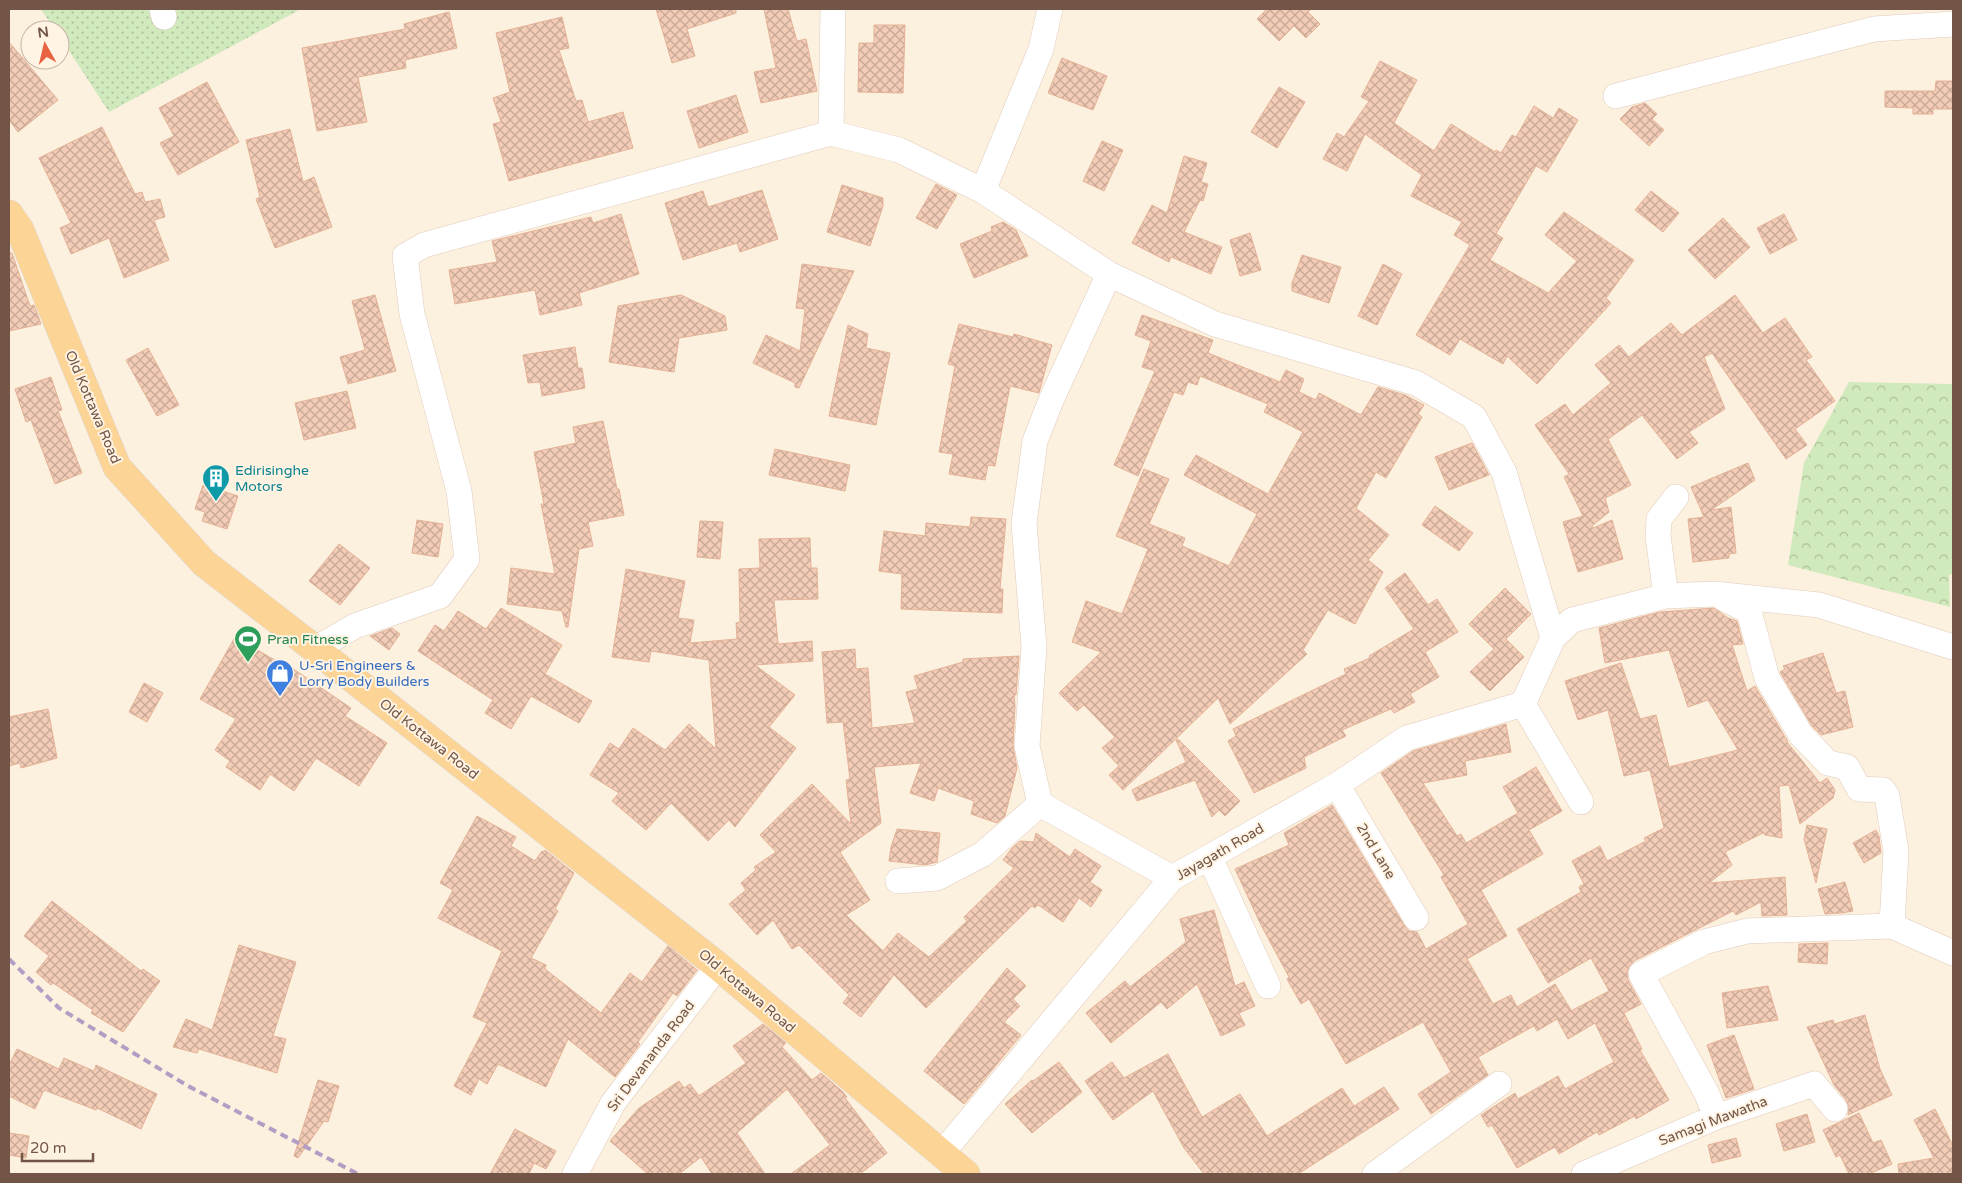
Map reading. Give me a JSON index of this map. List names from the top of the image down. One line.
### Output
{"streets":{"main road":["Old Kottawa Road"],"street":["2nd Lane","Jayagath Road","Sri Devananda Road","Samagi Mawatha"]},"crossings":[["Old Kottawa Road","Jayagath Road"],["Old Kottawa Road","Sri Devananda Road"],["2nd Lane","Jayagath Road"]],"places":{"building":["Edirisinghe Motors"],"sports":["Pran Fitness"],"shop":["U-Sri Engineers & Lorry Body Builders"]},"scale_bar":"20 m","north":"top"}
